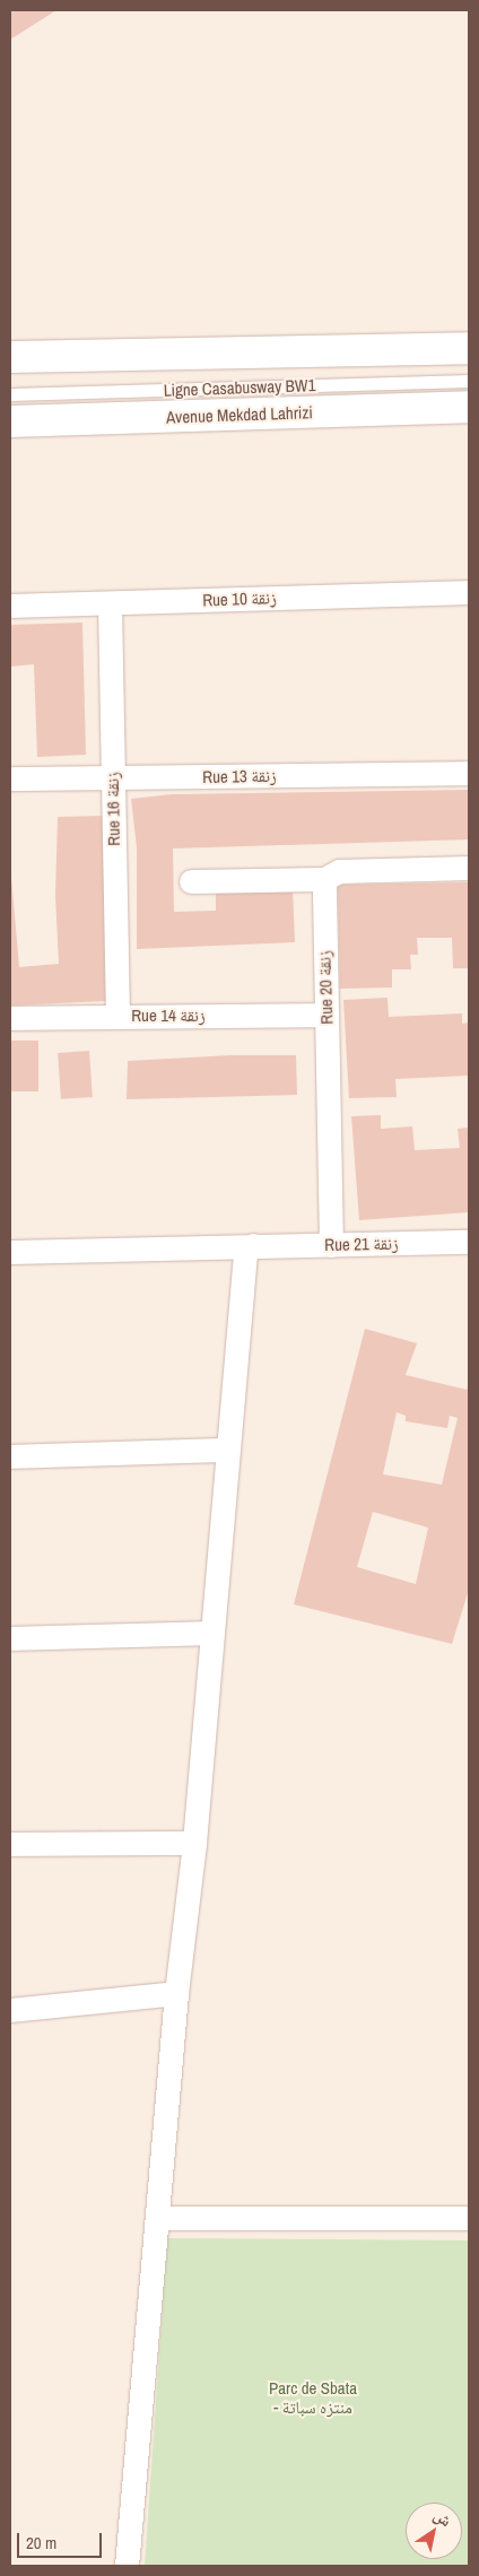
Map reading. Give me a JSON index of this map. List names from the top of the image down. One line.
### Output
{"streets":{"main road":["Avenue Mekdad Lahrizi"],"street":["Rue 10 زنقة","Rue 13 زنقة","Rue 16 زنقة","Rue 20 زنقة","Rue 14 زنقة","Rue 21 زنقة"],"lane":["Ligne Casabusway BW1"]},"crossings":[["Rue 10 زنقة","Rue 16 زنقة"],["Rue 13 زنقة","Rue 16 زنقة"],["Rue 16 زنقة","Rue 14 زنقة"],["Rue 20 زنقة","Rue 14 زنقة"],["Rue 20 زنقة","Rue 21 زنقة"]],"parks":["Parc de Sbata - منتزه سباتة"],"scale_bar":"20 m","north":"top right"}
